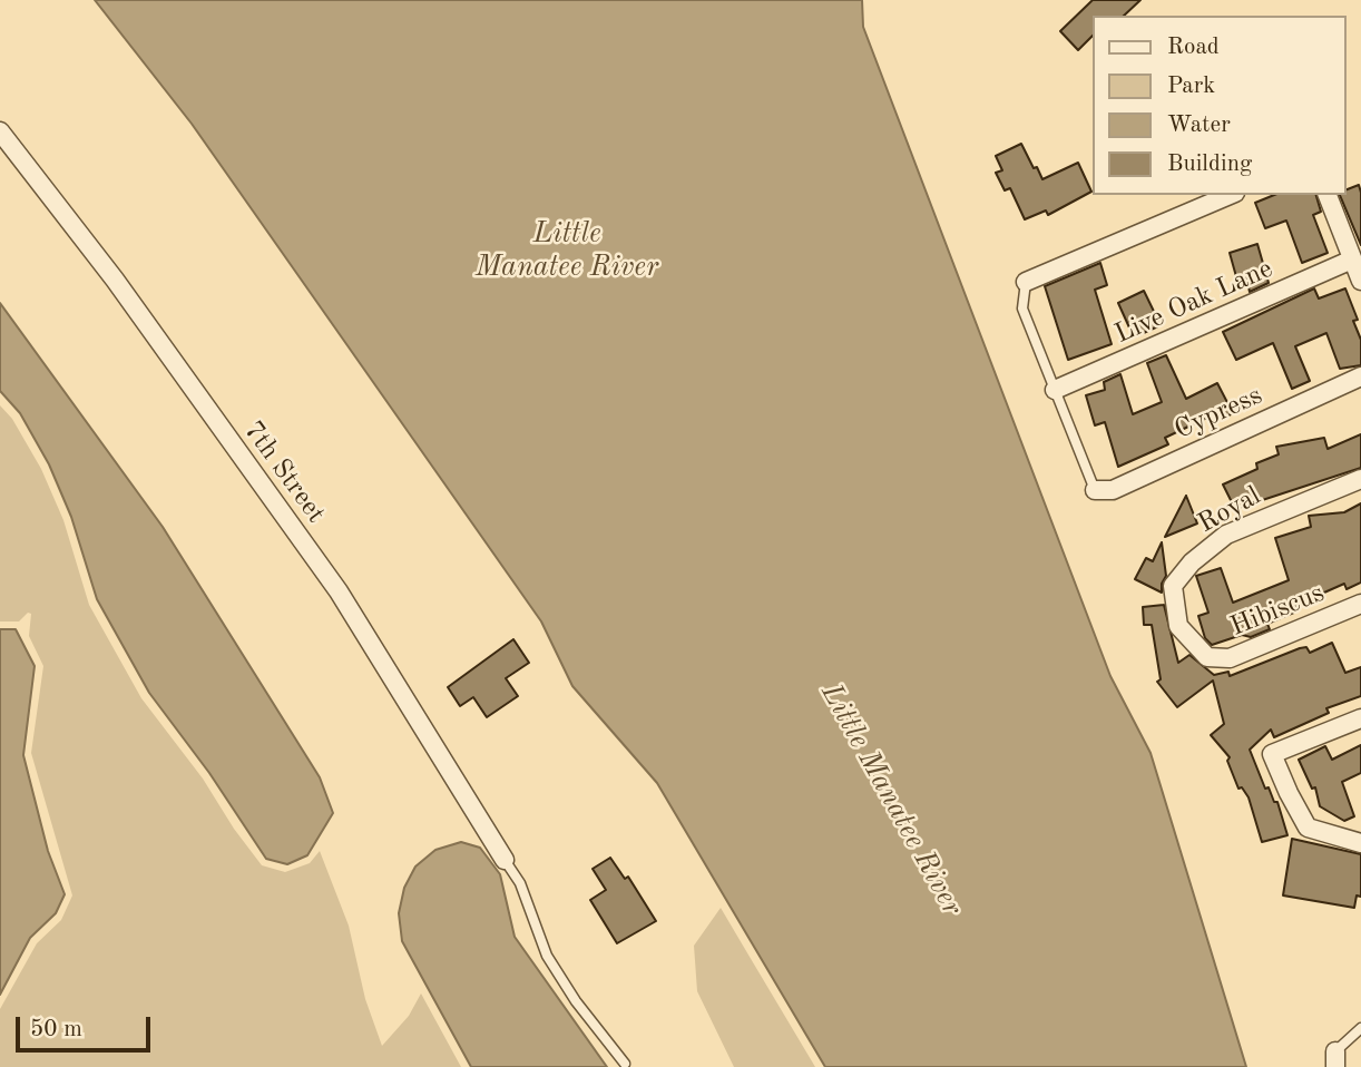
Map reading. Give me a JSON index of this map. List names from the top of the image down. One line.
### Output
{"streets":{"street":["Live Oak Lane","Cypress","7th Street","Royal","Hibiscus"]},"crossings":[["Royal","Hibiscus"]],"water":["Little Manatee River"],"legend":["Road","Park","Water","Building"],"scale_bar":"50 m"}
